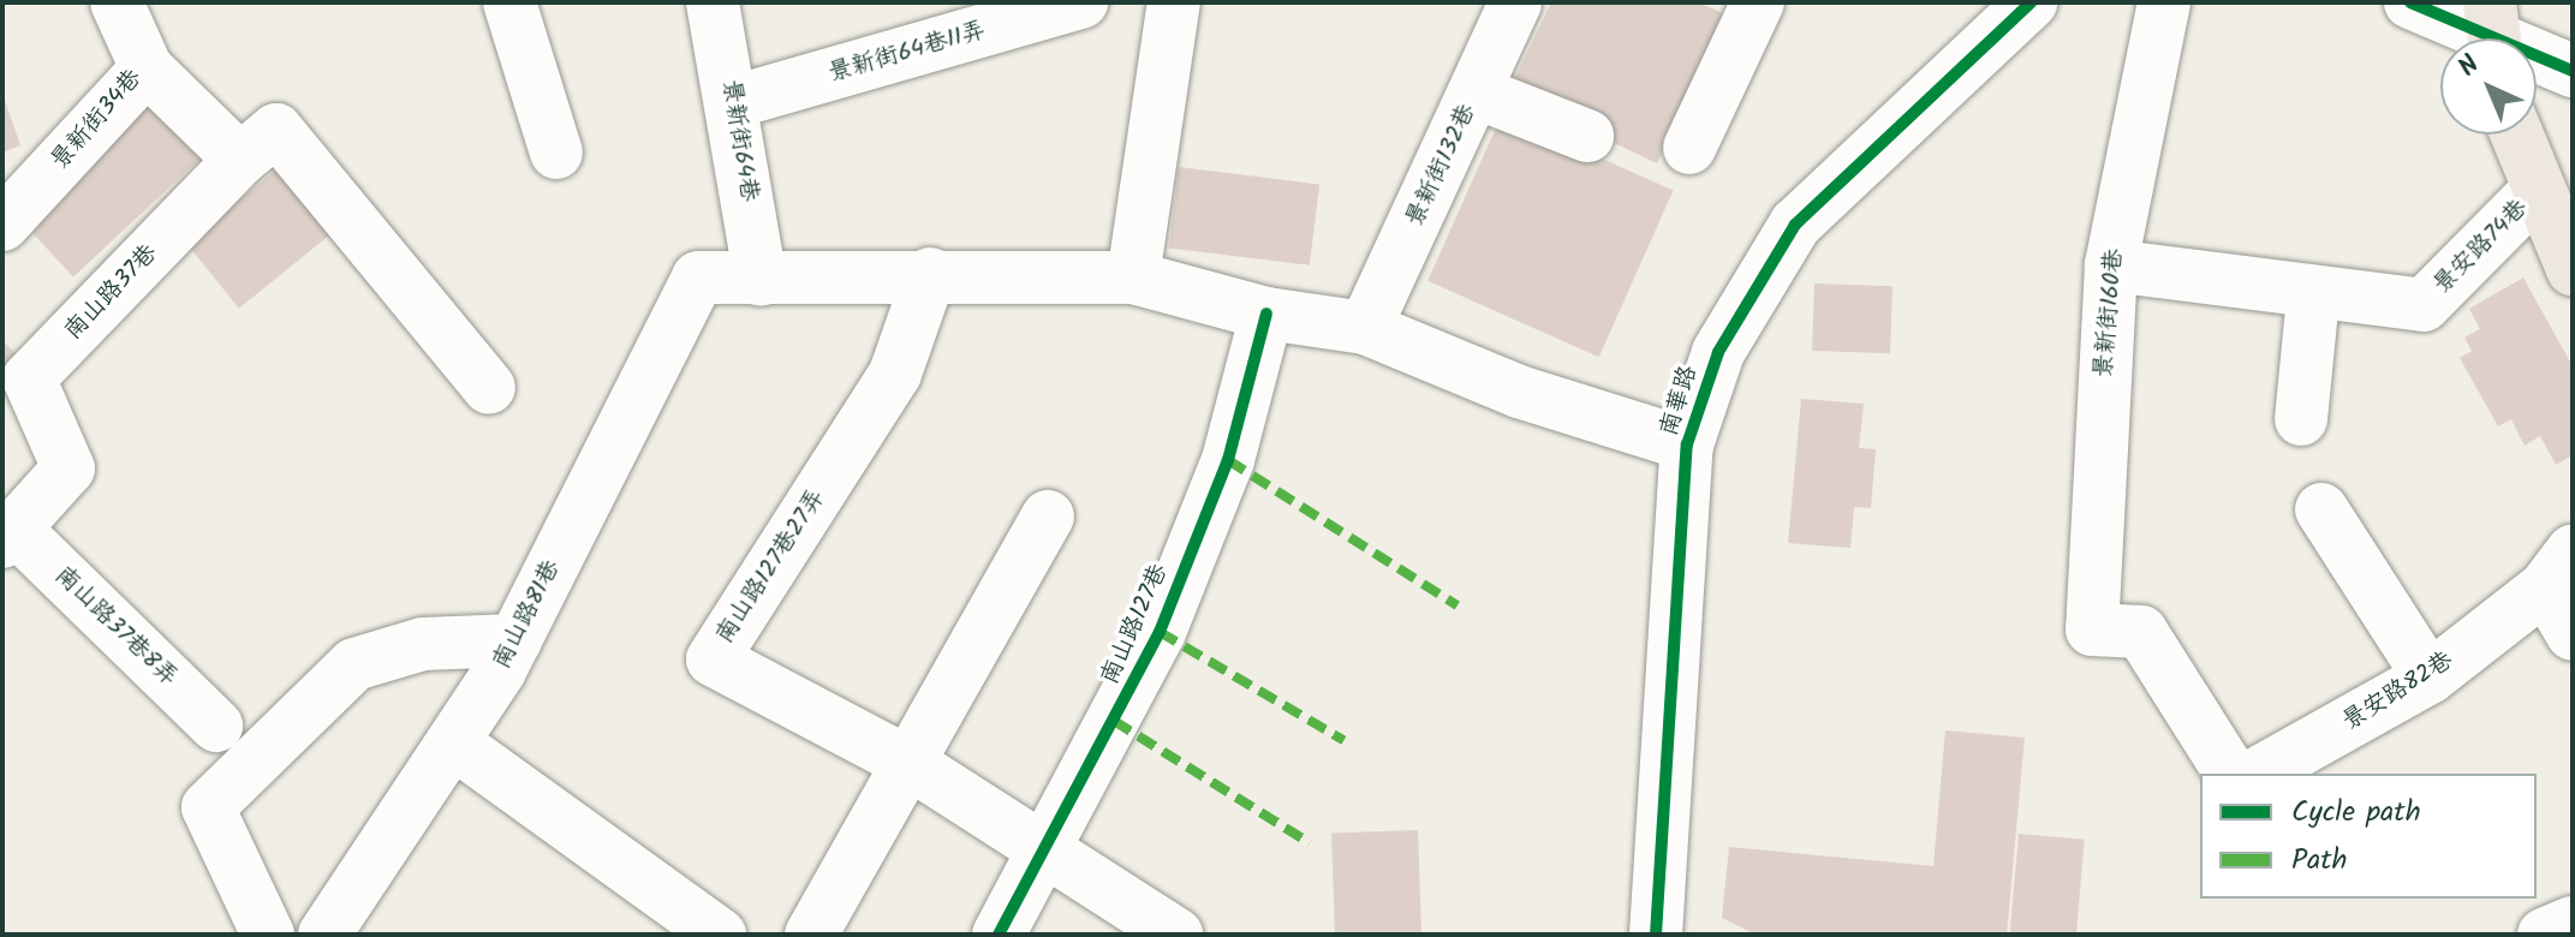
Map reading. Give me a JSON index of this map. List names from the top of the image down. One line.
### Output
{"streets":{"street":["景新街64巷11弄","景新街34巷","景新街64巷","景新街132巷","景安路74巷","南山路37巷","景新街160巷","南華路","南山路127巷27弄","南山路81巷","南山路127巷","南山路37巷8弄","景安路82巷"]},"crossings":[["景新街64巷11弄","景新街64巷"],["景新街64巷","南山路81巷"],["景安路74巷","景新街160巷"],["南山路37巷","南山路37巷8弄"],["南山路127巷27弄","南山路127巷"]],"legend":["Cycle path","Path"],"north":"top left"}
